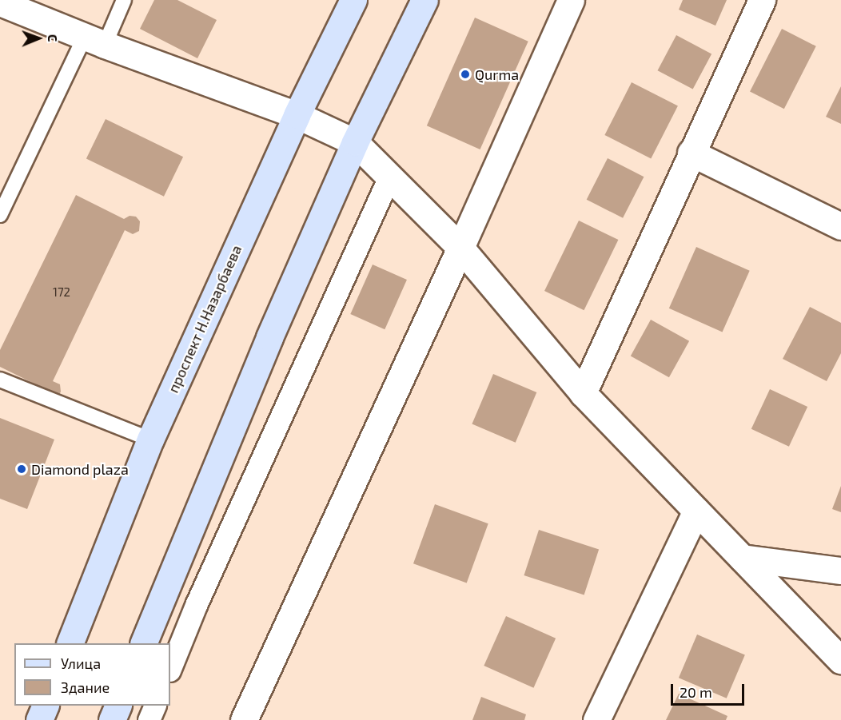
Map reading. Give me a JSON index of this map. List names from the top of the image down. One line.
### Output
{"streets":{"main road":["проспект Н.Назарбаева"]},"places":["Qurma","Diamond plaza"],"house_numbers":["172"],"legend":["Улица","Здание"],"scale_bar":"20 m","north":"right"}
